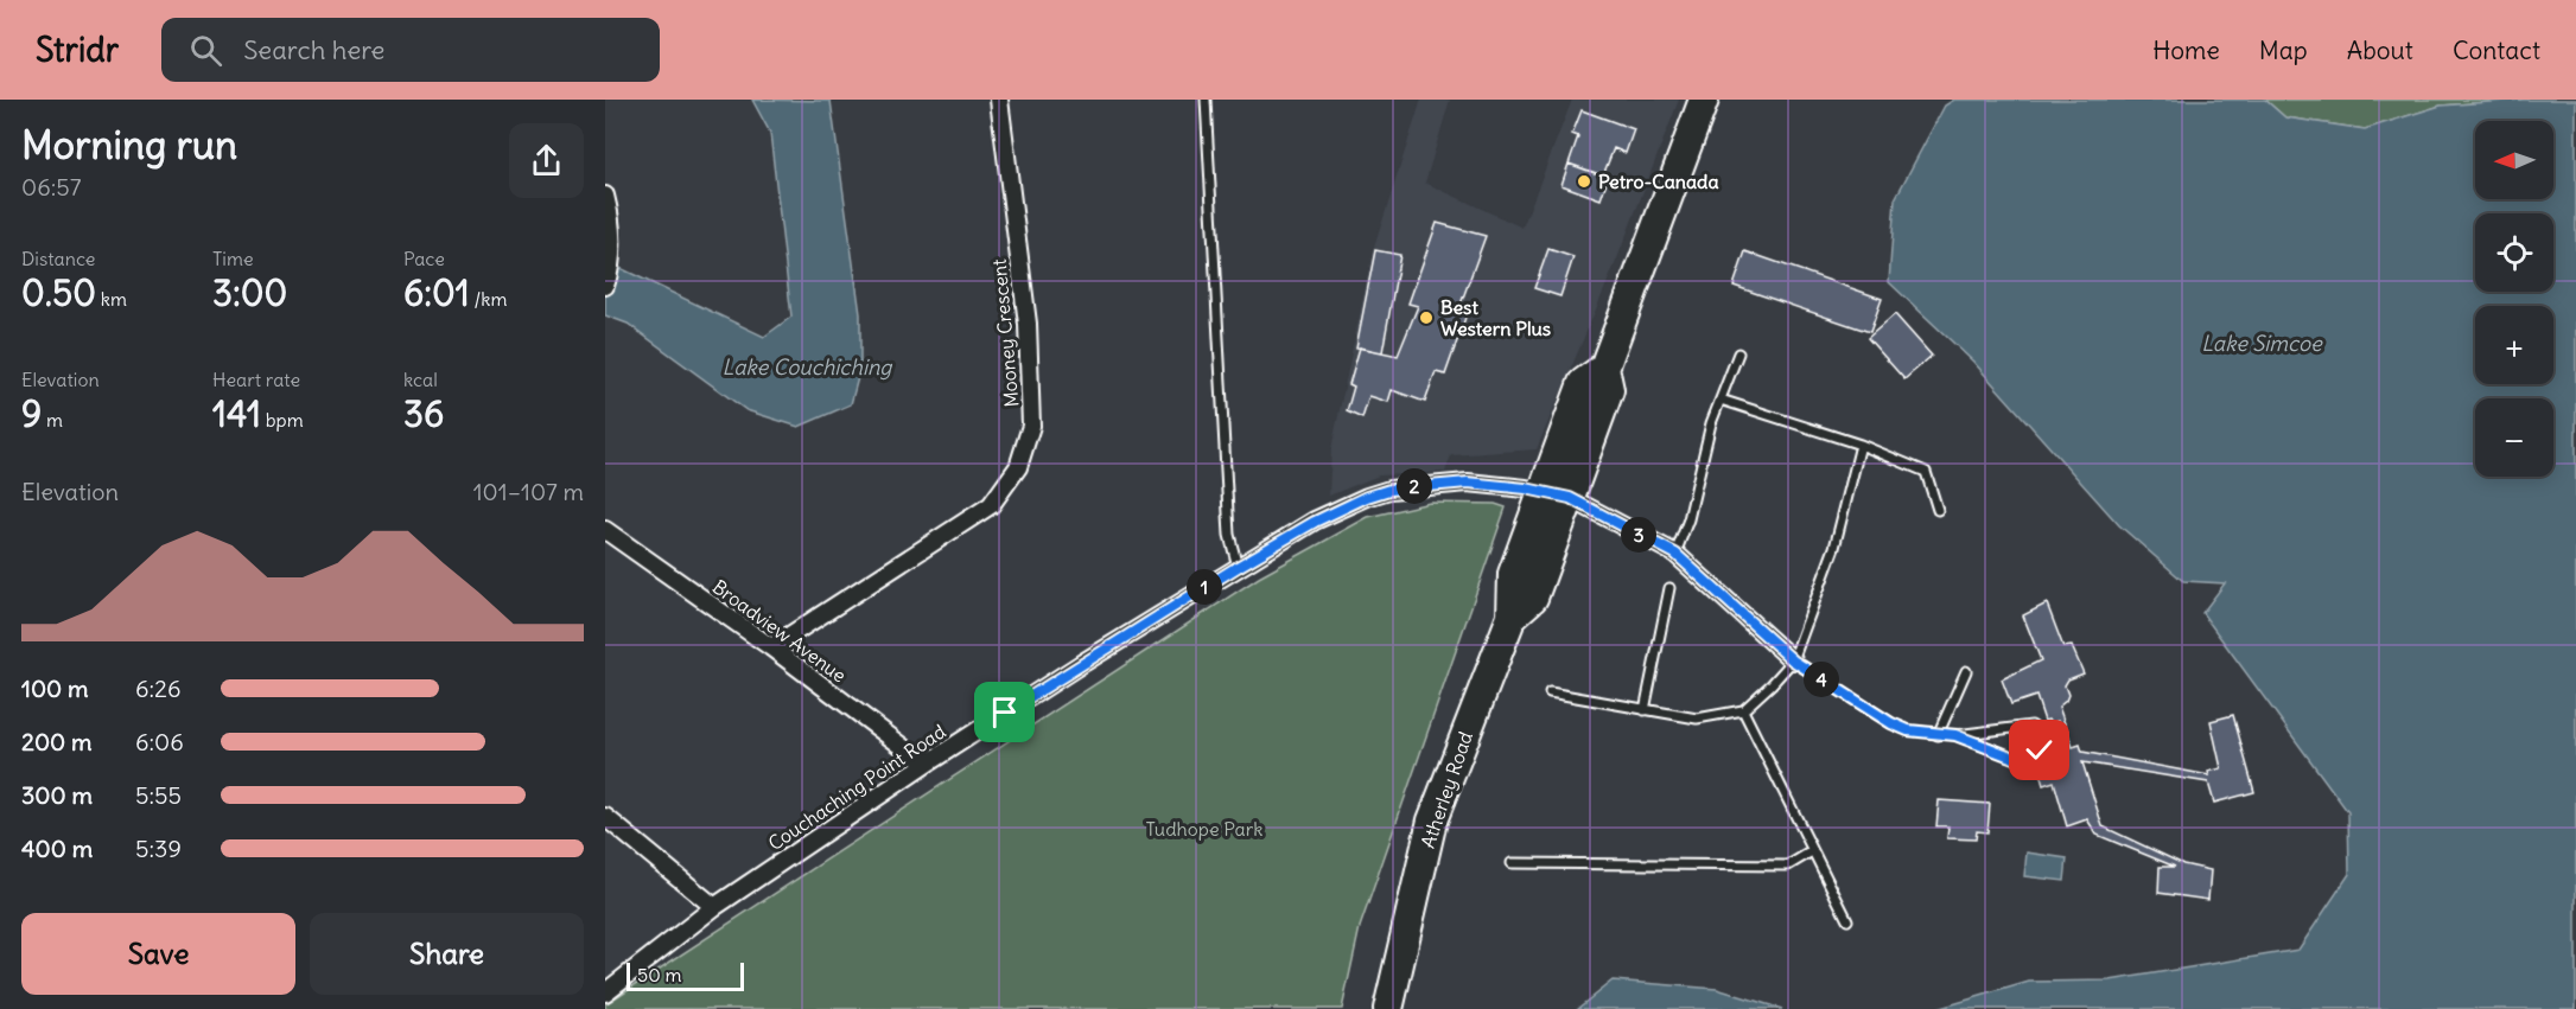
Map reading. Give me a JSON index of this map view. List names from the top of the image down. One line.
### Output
{"streets":{"highway":["Atherley Road"],"street":["Mooney Crescent","Broadview Avenue","Couchaching Point Road"]},"crossings":[["Mooney Crescent","Broadview Avenue"],["Broadview Avenue","Couchaching Point Road"],["Couchaching Point Road","Atherley Road"]],"water":["Lake Simcoe","Lake Couchiching"],"parks":["Tudhope Park"],"places":["Petro-Canada","Best Western Plus"],"scale_bar":"50 m","north":"left","page":{"header":"Stridr","search":"Search here","nav":["Home","Map","About","Contact"],"heading":["Morning run","06:57"],"map_buttons":["+","−"],"stats":[["Distance","0.50 km"],["Time","3:00"],["Pace","6:01 /km"],["Elevation","9 m"],["Heart rate","141 bpm"],["kcal","36"]],"chart":["Elevation","101–107 m"],"pins":["2","3","1","4"],"list":[{"name":"100 m","note":"6:26"},{"name":"200 m","note":"6:06"},{"name":"300 m","note":"5:55"},{"name":"400 m","note":"5:39"}],"buttons":["Save","Share"],"scale":"50 m"}}
